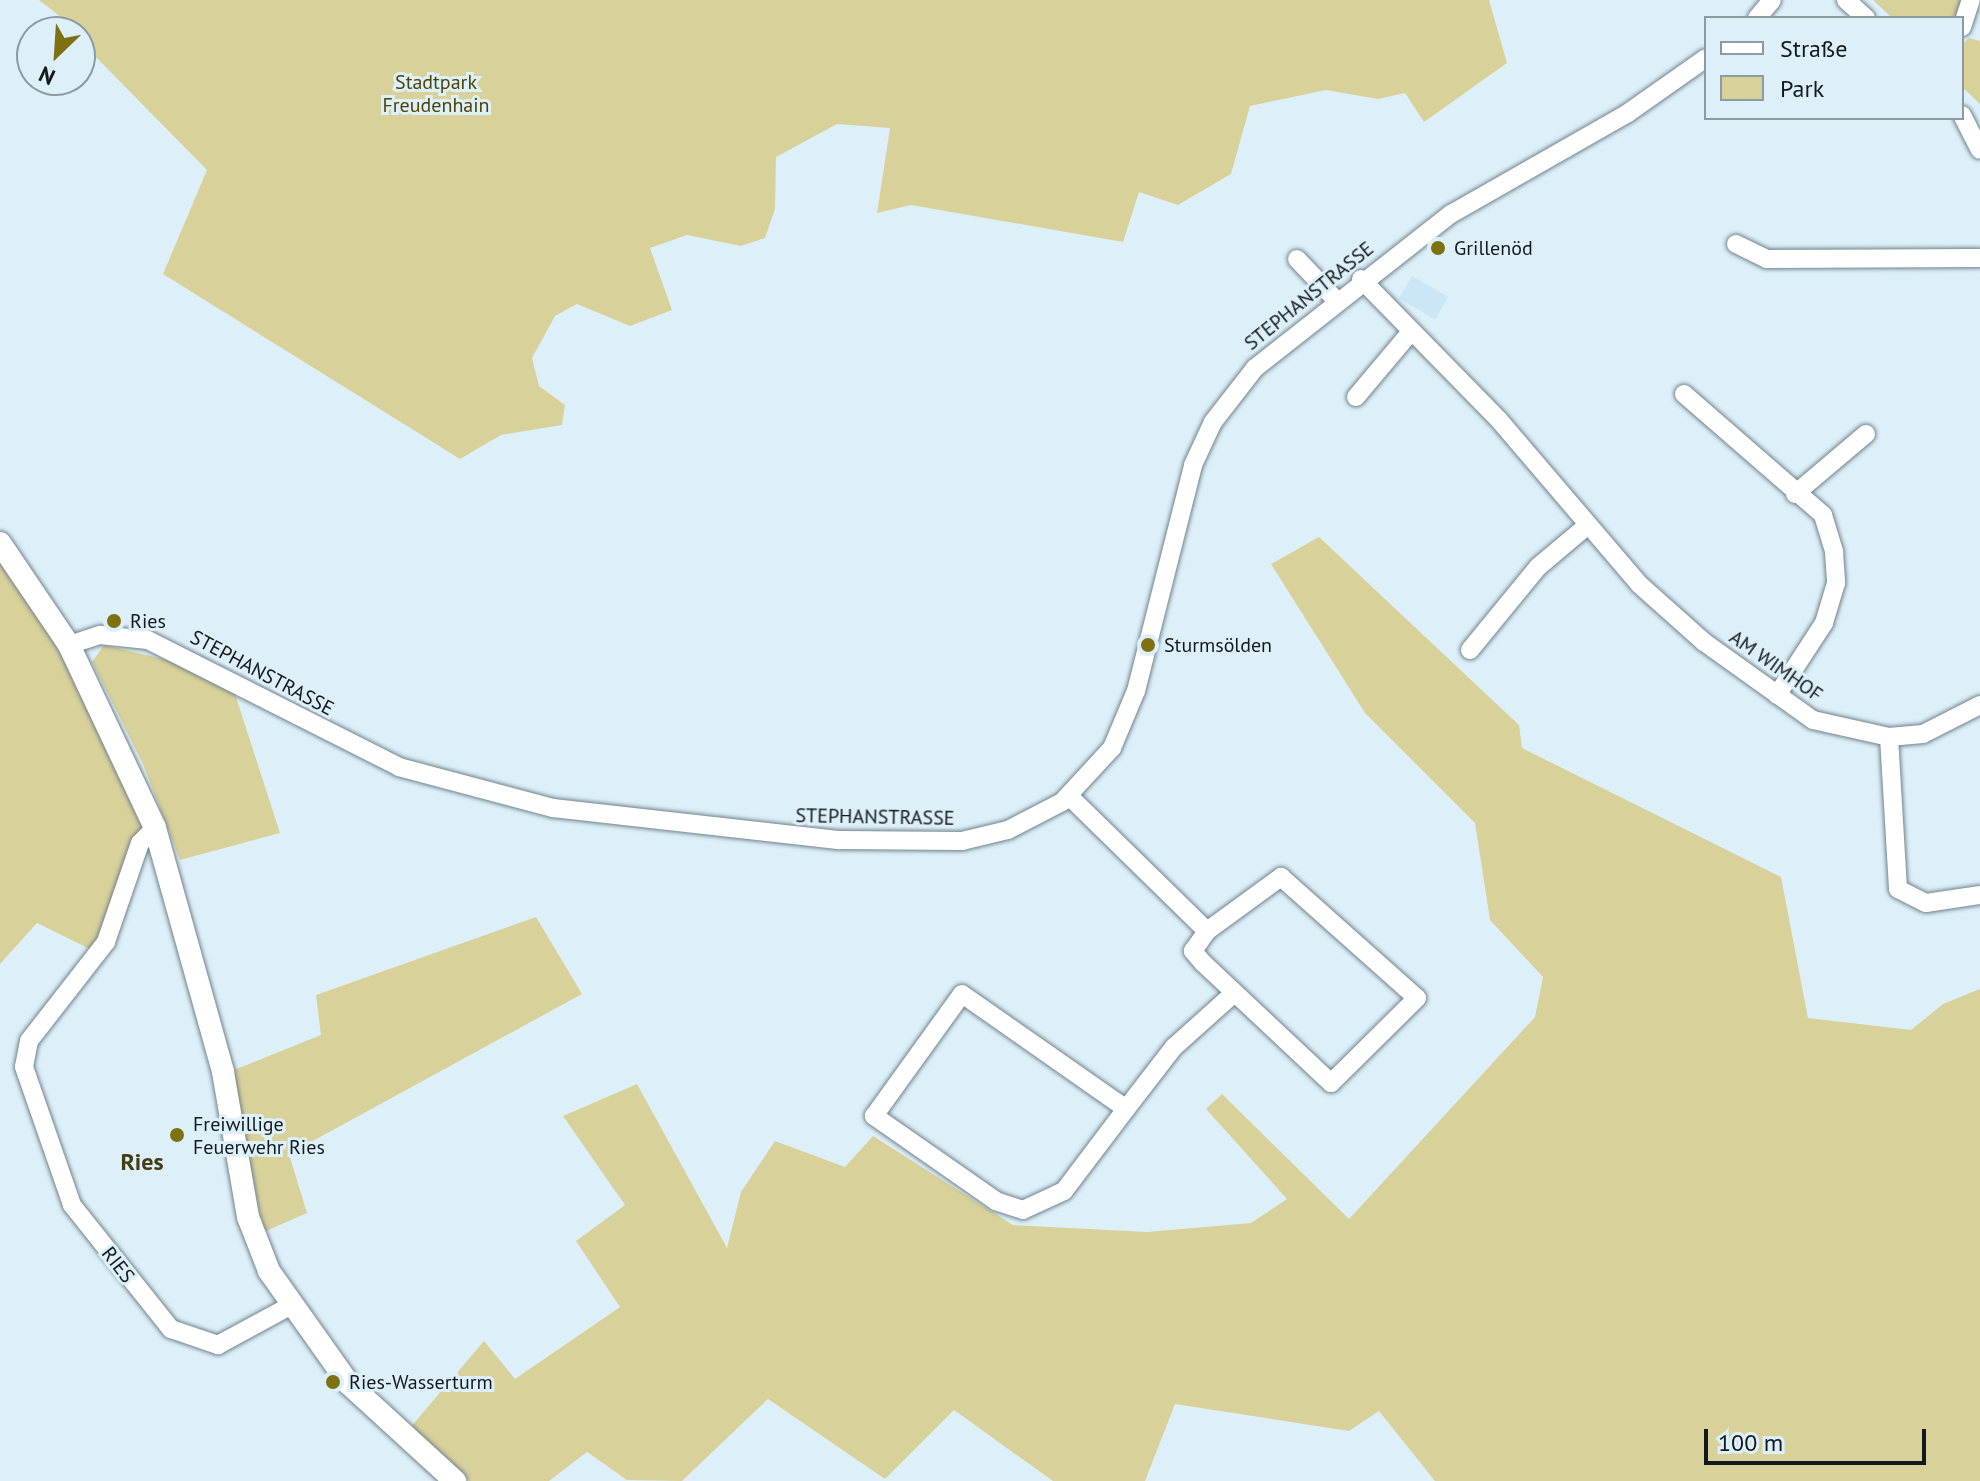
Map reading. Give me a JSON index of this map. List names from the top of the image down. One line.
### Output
{"streets":{"street":["STEPHANSTRASSE","AM WIMHOF","RIES"]},"crossings":[["STEPHANSTRASSE","AM WIMHOF"]],"districts":["Ries"],"parks":["Stadtpark Freudenhain"],"places":["Grillenöd","Ries","Sturmsölden","Freiwillige Feuerwehr Ries","Ries-Wasserturm"],"legend":["Straße","Park"],"scale_bar":"100 m","north":"bottom left"}
